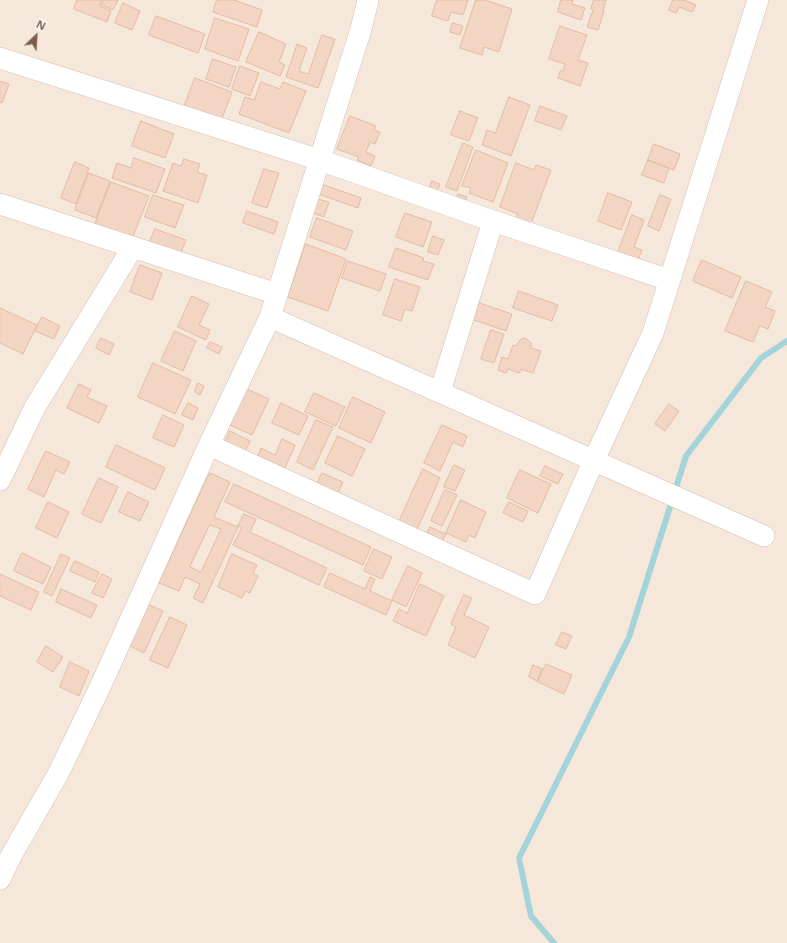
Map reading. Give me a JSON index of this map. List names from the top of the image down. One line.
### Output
{"north":"top right"}
